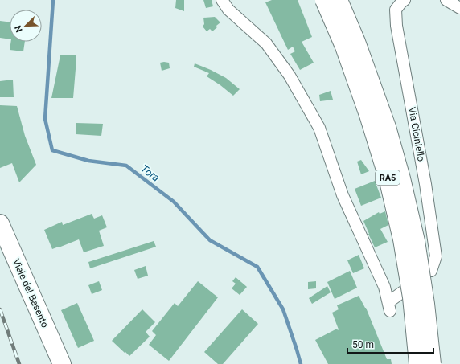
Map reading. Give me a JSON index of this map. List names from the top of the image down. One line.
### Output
{"streets":{"main road":["RA5","Viale del Basento"],"street":["Via Ciciniello"]},"water":["Tora"],"scale_bar":"50 m","north":"bottom left"}
